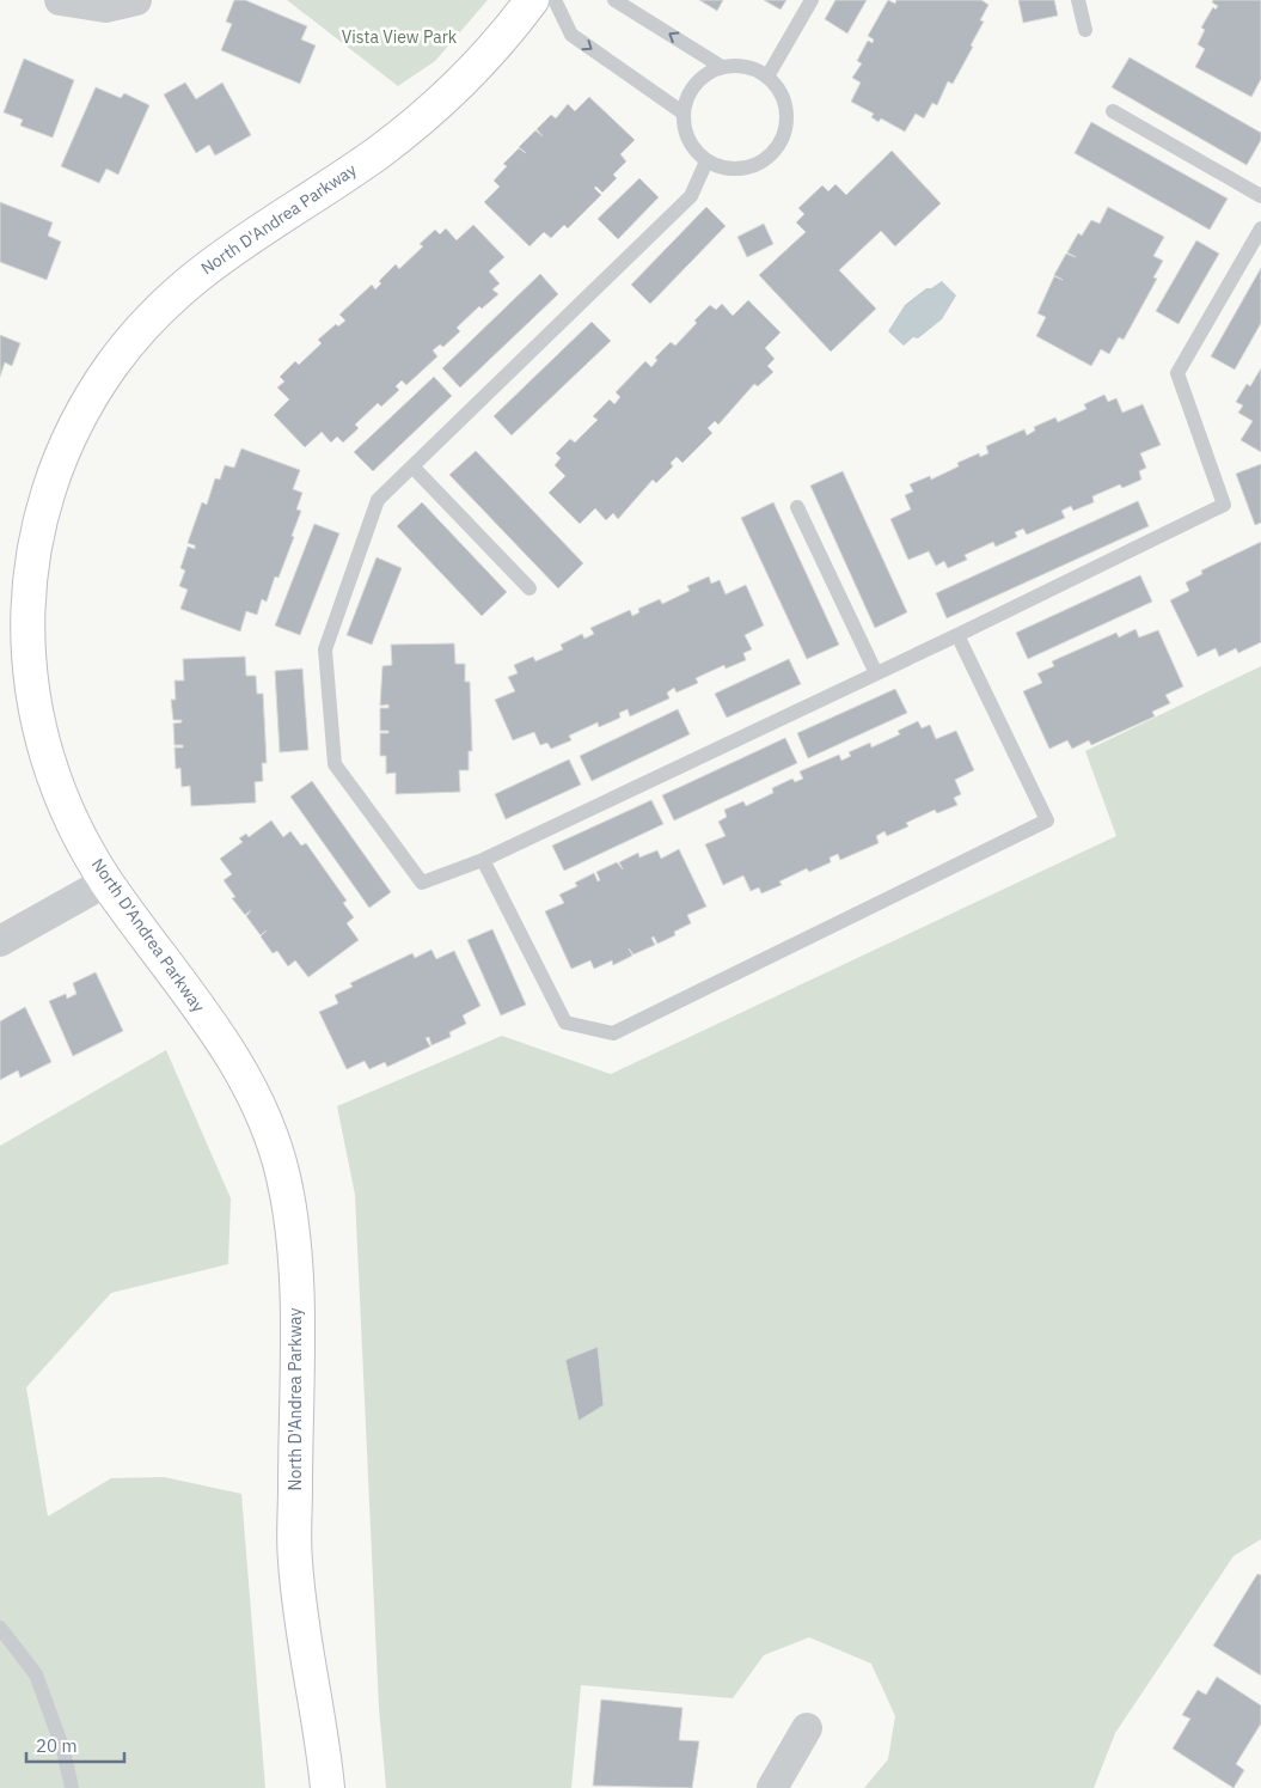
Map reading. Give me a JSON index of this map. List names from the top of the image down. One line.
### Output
{"streets":{"street":["North D'Andrea Parkway"]},"parks":["Vista View Park"],"scale_bar":"20 m"}
